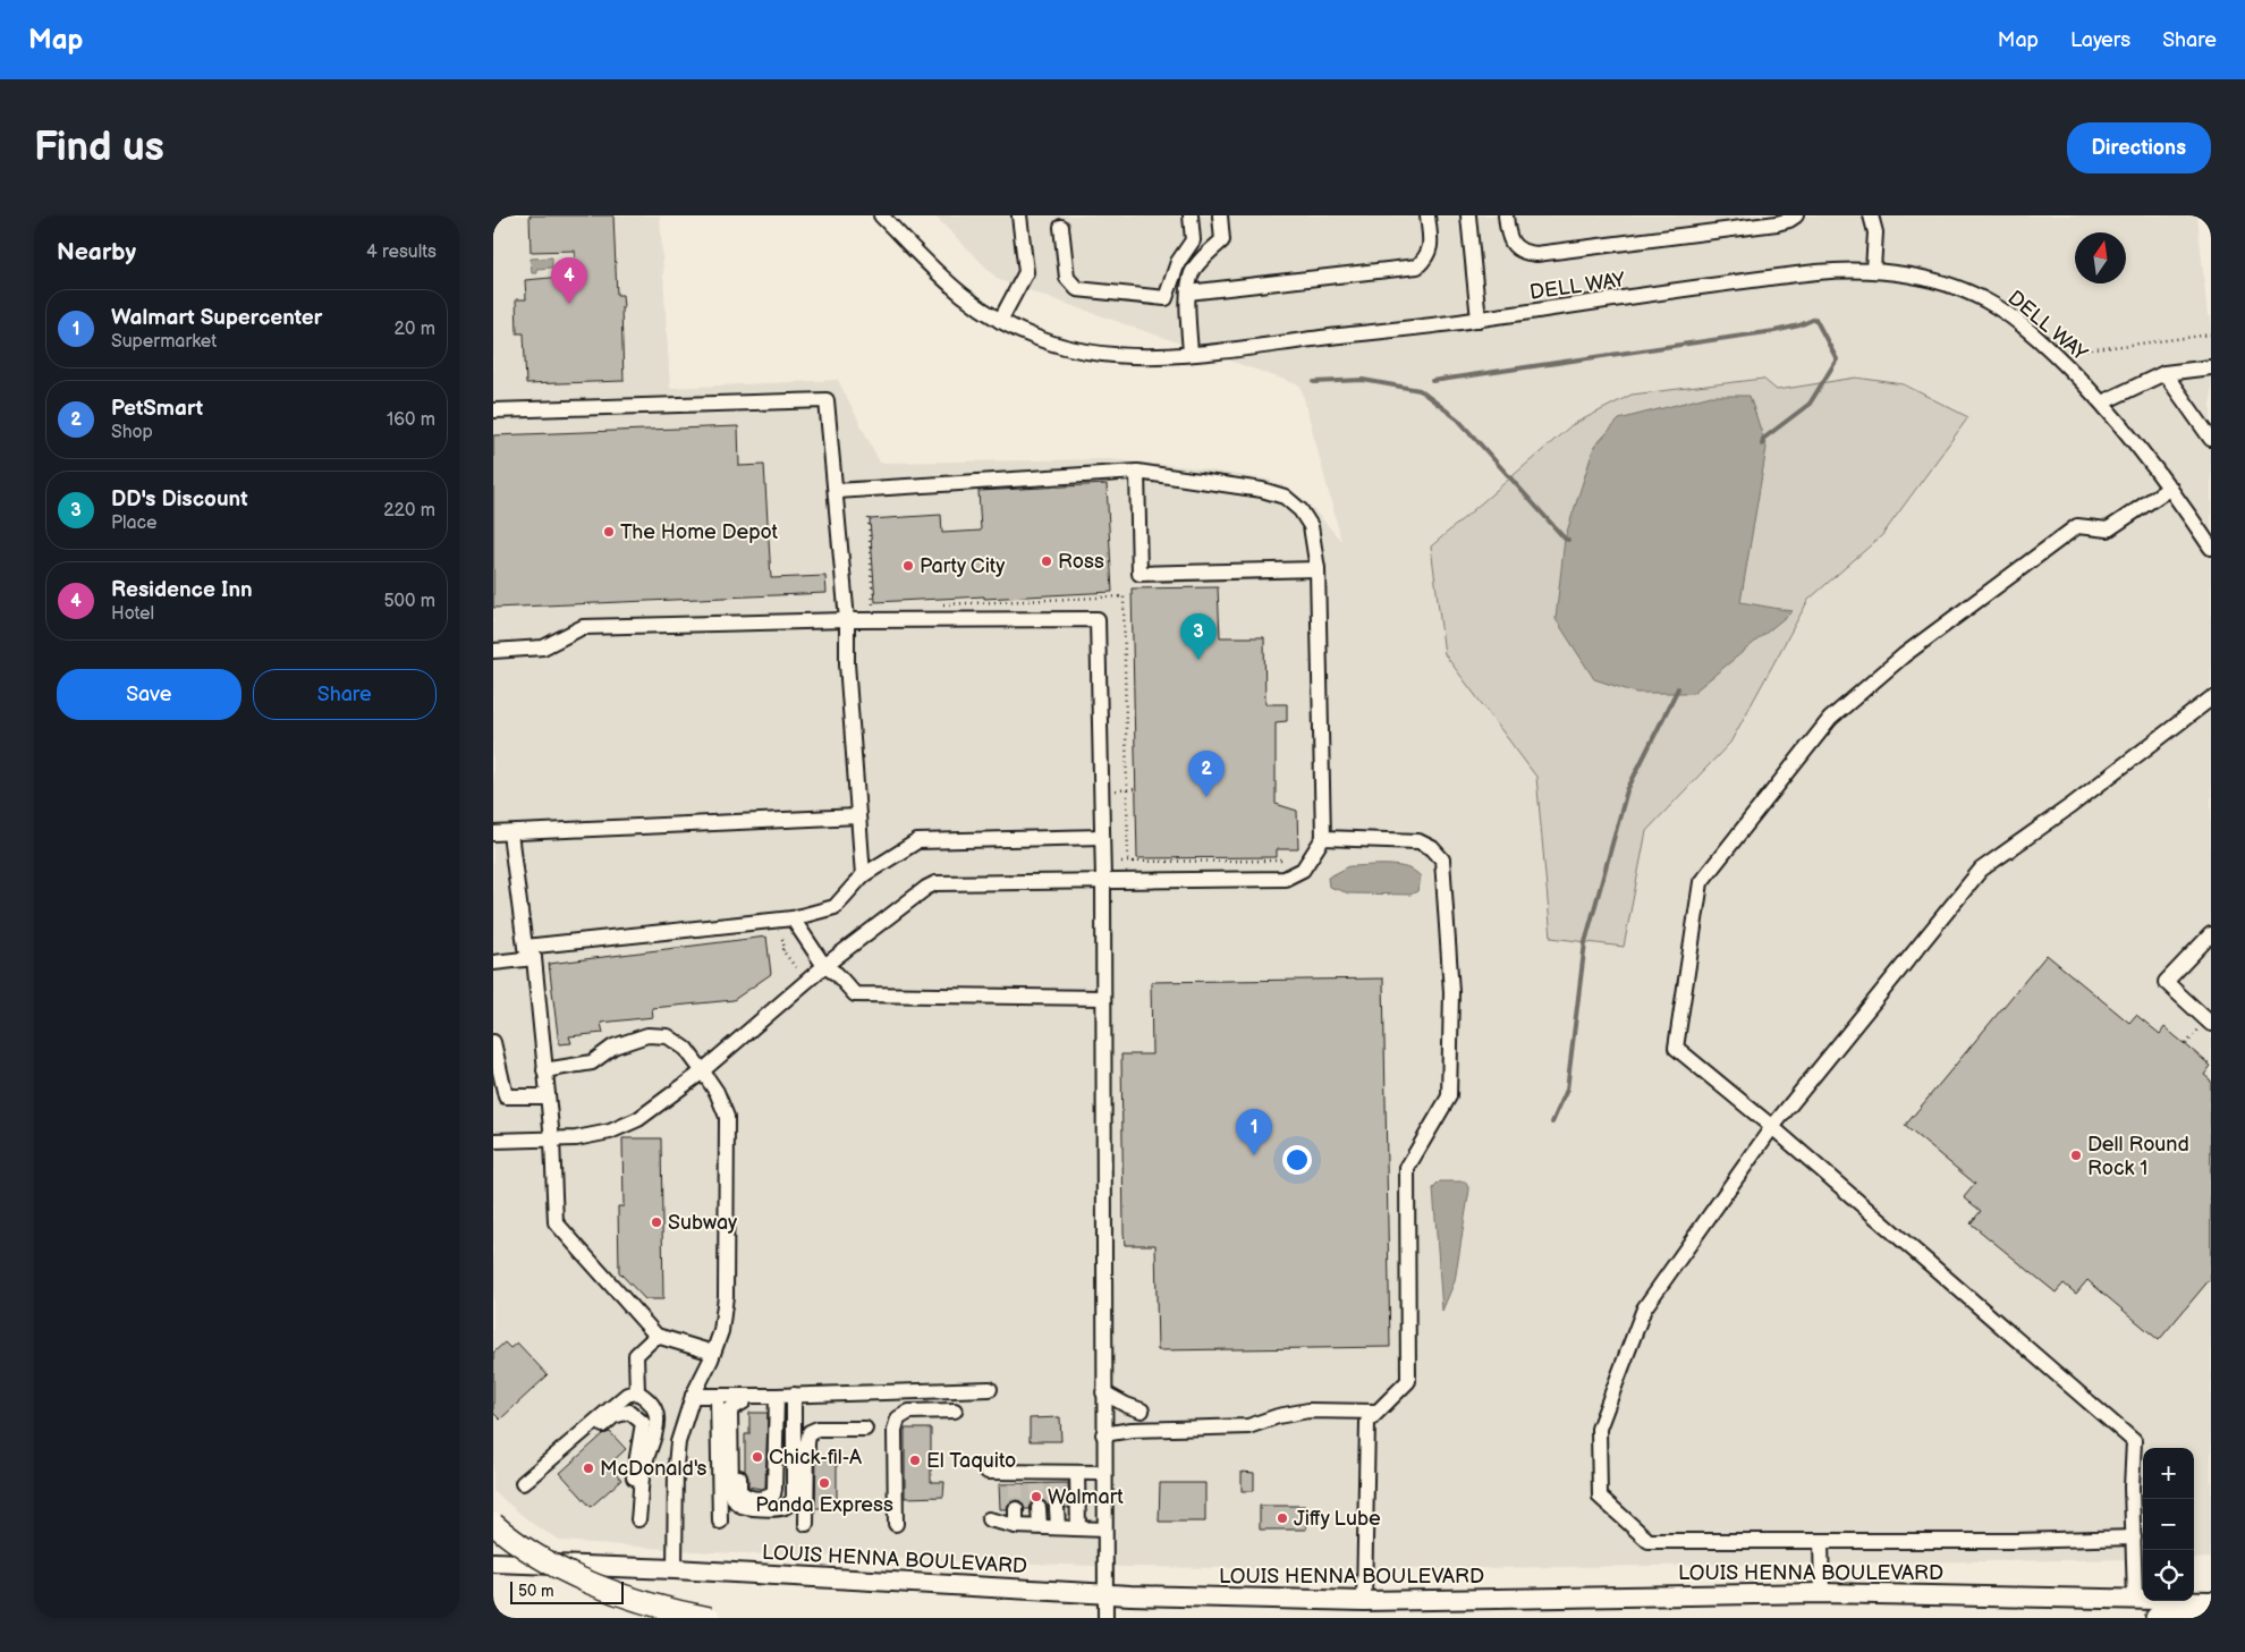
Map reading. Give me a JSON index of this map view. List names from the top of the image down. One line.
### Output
{"streets":{"main road":["LOUIS HENNA BOULEVARD"],"street":["DELL WAY"]},"places":["The Home Depot","Ross","Party City","Dell Round Rock 1","Subway","Chick-fil-A","El Taquito","McDonald's","Panda Express","Walmart","Jiffy Lube"],"scale_bar":"50 m","north":"top","page":{"header":"Map","nav":["Map","Layers","Share"],"buttons":["Directions",["Save","Share"]],"title":"Find us","heading":["Nearby","4 results"],"pins":["4","3","2","1"],"list":[{"mark":"1","name":"Walmart Supercenter","note":"Supermarket","value":"20 m"},{"mark":"2","name":"PetSmart","note":"Shop","value":"160 m"},{"mark":"3","name":"DD's Discount","note":"Place","value":"220 m"},{"mark":"4","name":"Residence Inn","note":"Hotel","value":"500 m"}],"map_buttons":["+","−"],"scale":"50 m"}}
